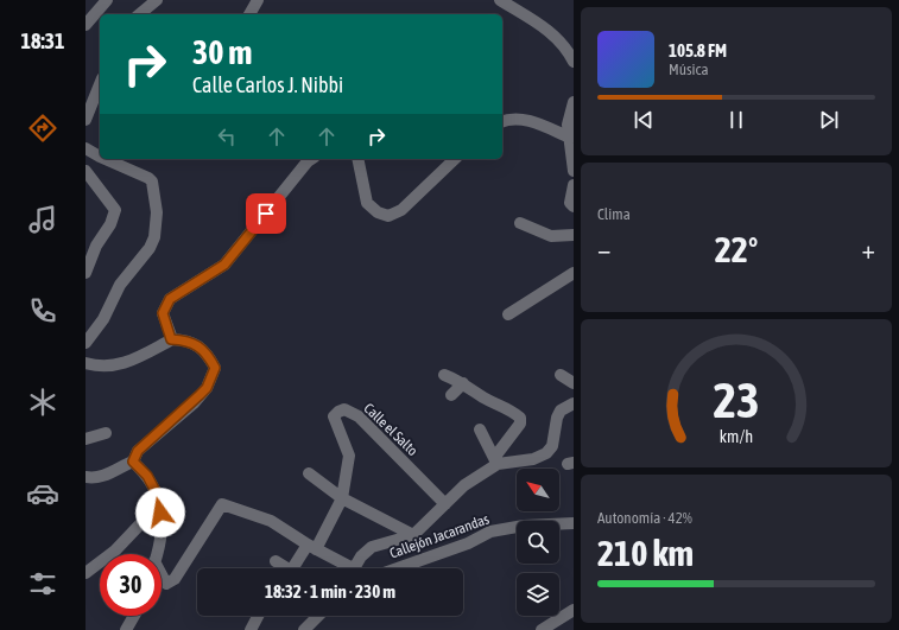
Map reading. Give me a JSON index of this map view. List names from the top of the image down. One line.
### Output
{"streets":{"street":["Calle el Salto","Callejón Jacarandas"]},"north":"top left","page":{"tabs":"18:31","turn":["30 m","Calle Carlos J. Nibbi"],"song":["105.8 FM","Música"],"tile":["Clima",["Autonomía · 42%","210 km"]],"heat":["−","22°","+"],"limit":"30","trip":"18:32 · 1 min · 230 m","gauge":["23","km/h"]}}
